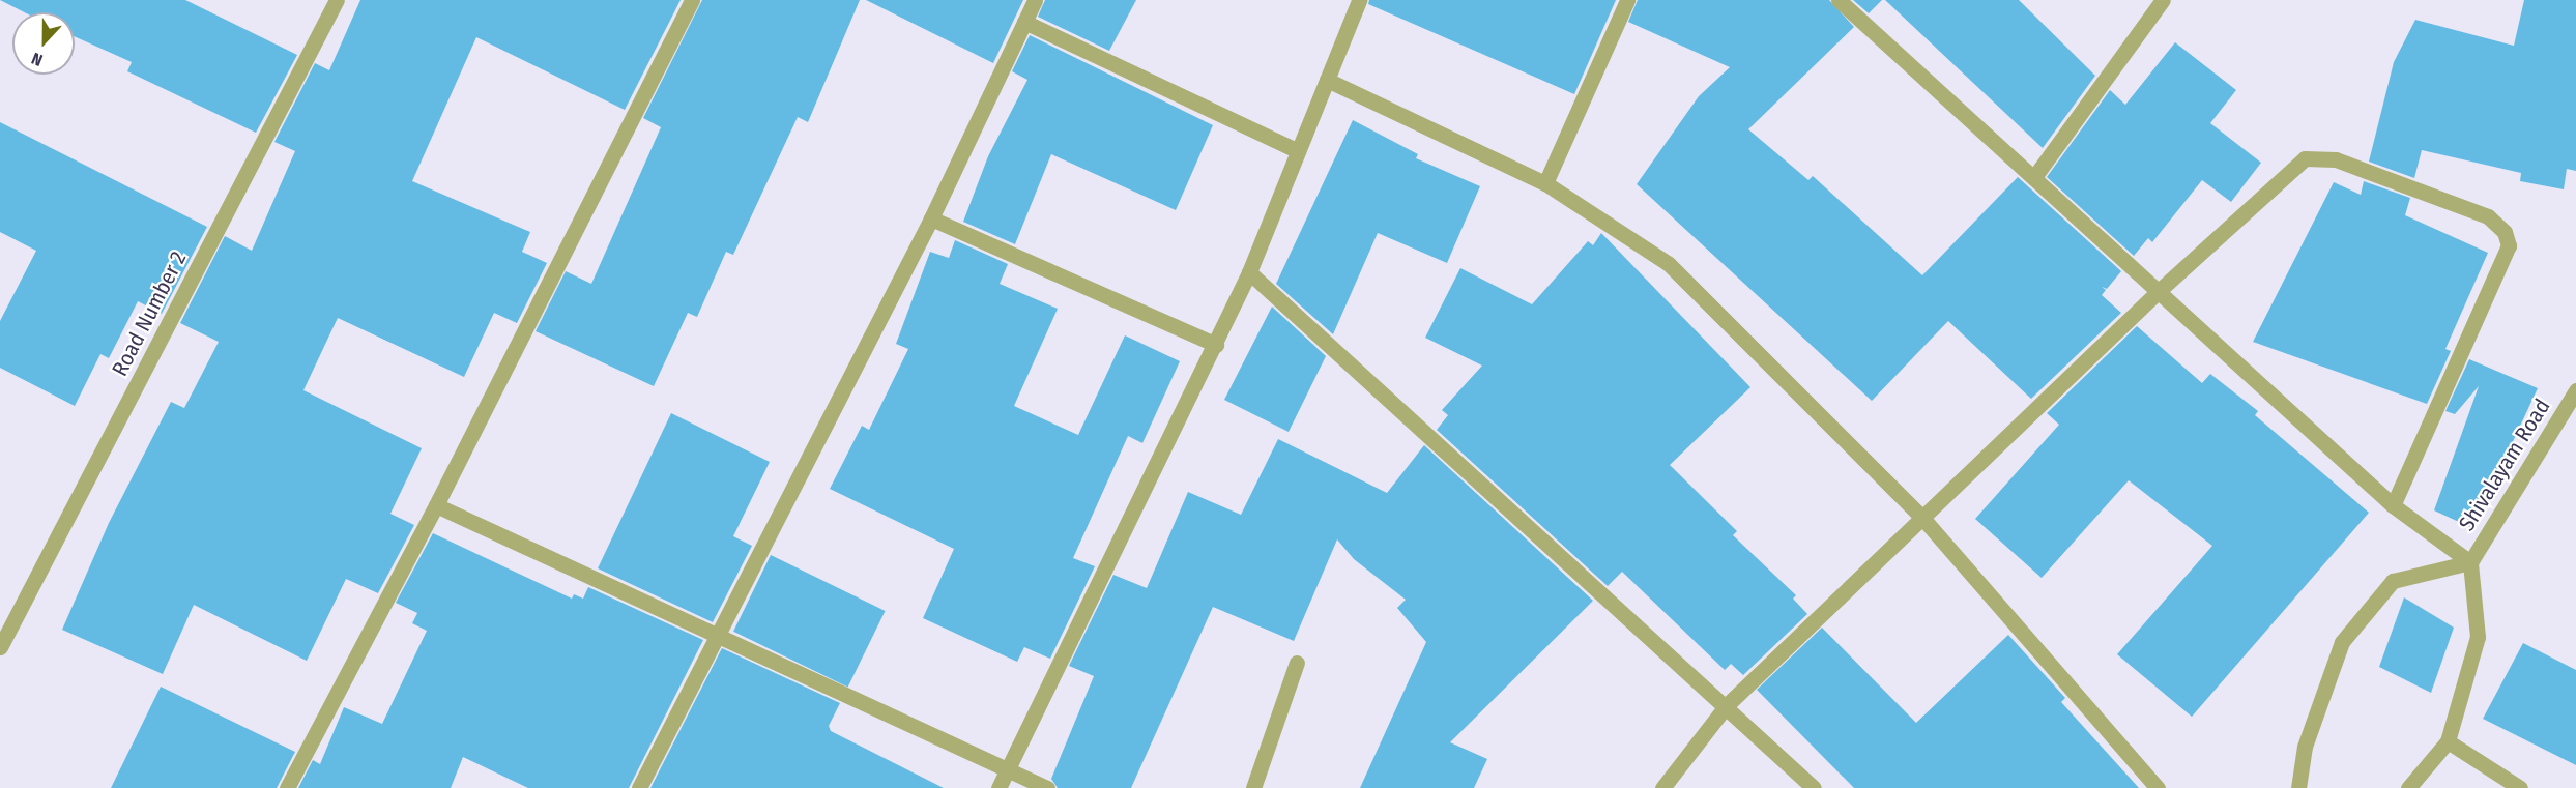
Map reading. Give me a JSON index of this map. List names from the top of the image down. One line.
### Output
{"streets":{"street":["Road Number 2","Shivalayam Road"]},"north":"bottom"}
